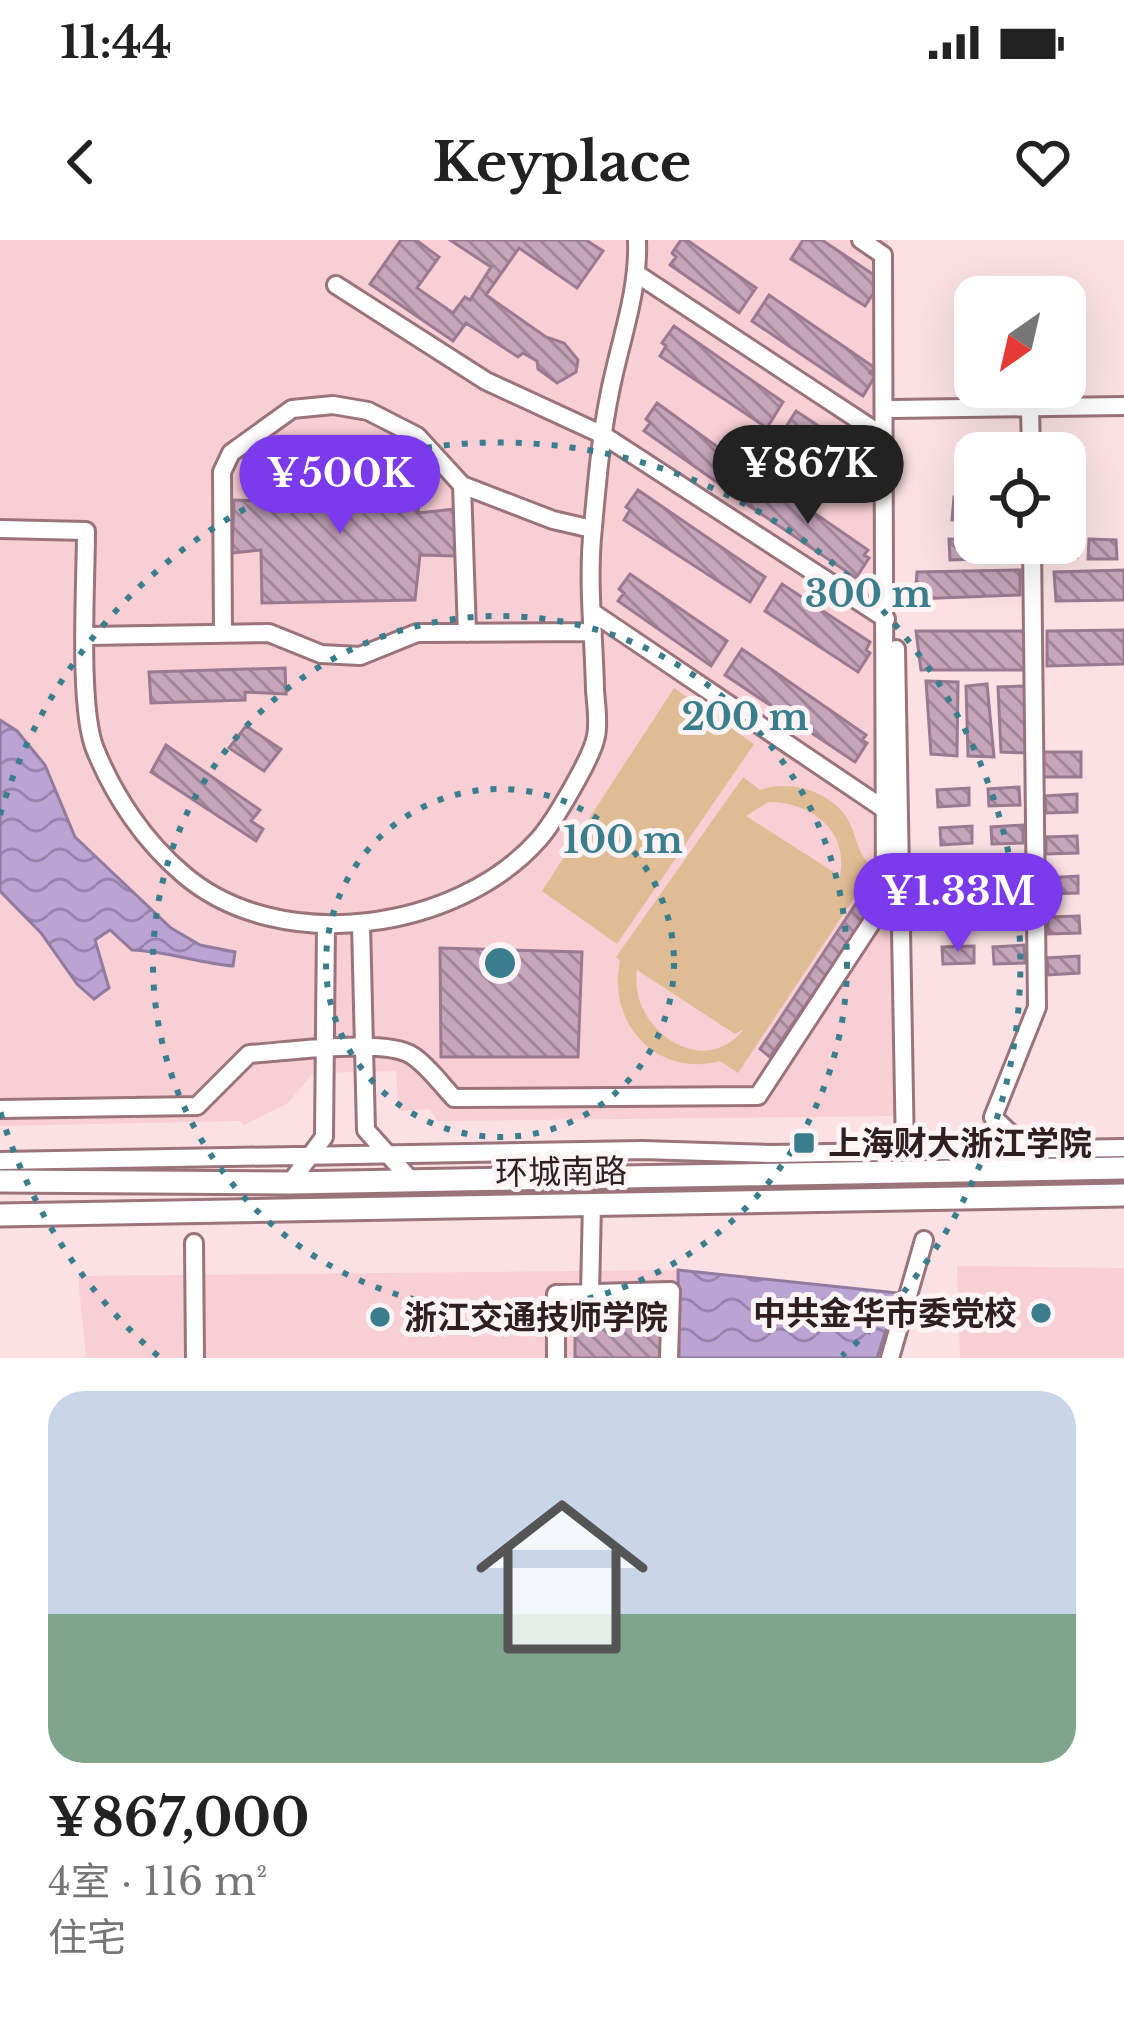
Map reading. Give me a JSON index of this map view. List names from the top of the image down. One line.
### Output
{"streets":{"main road":["环城南路"]},"places":{"transit":["上海财大浙江学院"],"other":["中共金华市委党校","浙江交通技师学院"]},"north":"bottom left","page":{"status":"11:44","header":"Keyplace","price":["¥867K","¥500K","¥1.33M"],"list":[{"name":"¥867,000","note":"4室 · 116 m² · 住宅"}]},"rings":["300 m","200 m","100 m"]}
